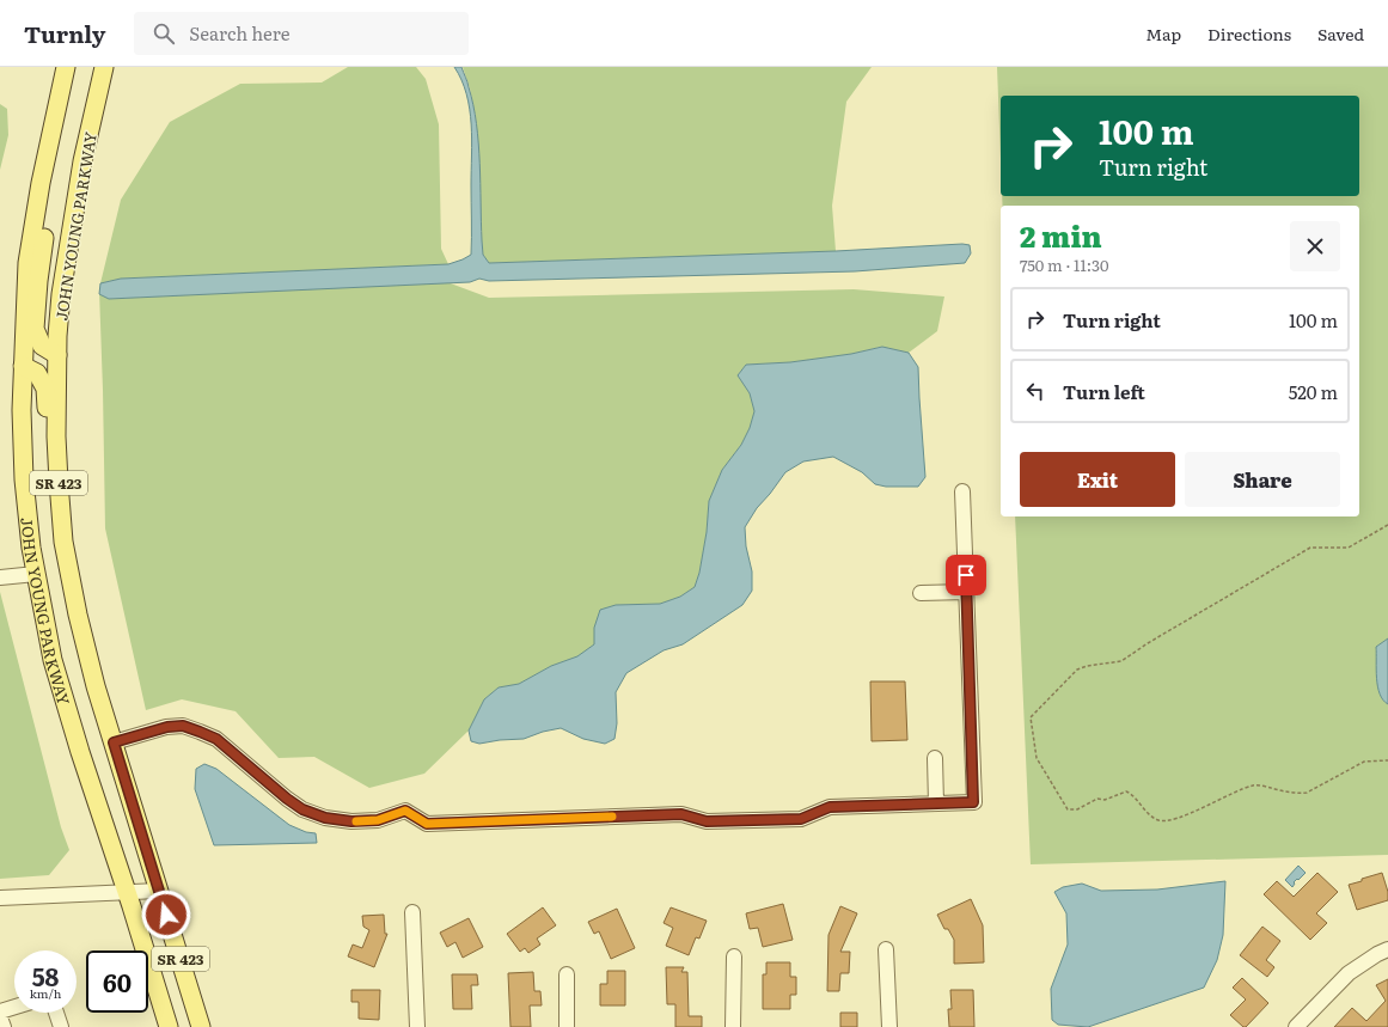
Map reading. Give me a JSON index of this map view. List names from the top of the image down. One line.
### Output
{"streets":{"main road":["JOHN YOUNG PARKWAY","SR 423"]},"page":{"header":"Turnly","search":"Search here","nav":["Map","Directions","Saved"],"turn":["100 m","Turn right"],"heading":["2 min","750 m · 11:30"],"list":[{"name":"Turn right","value":"100 m"},{"name":"Turn left","value":"520 m"}],"buttons":["Exit","Share"],"speed":"58 km/h","limit":"60"}}
